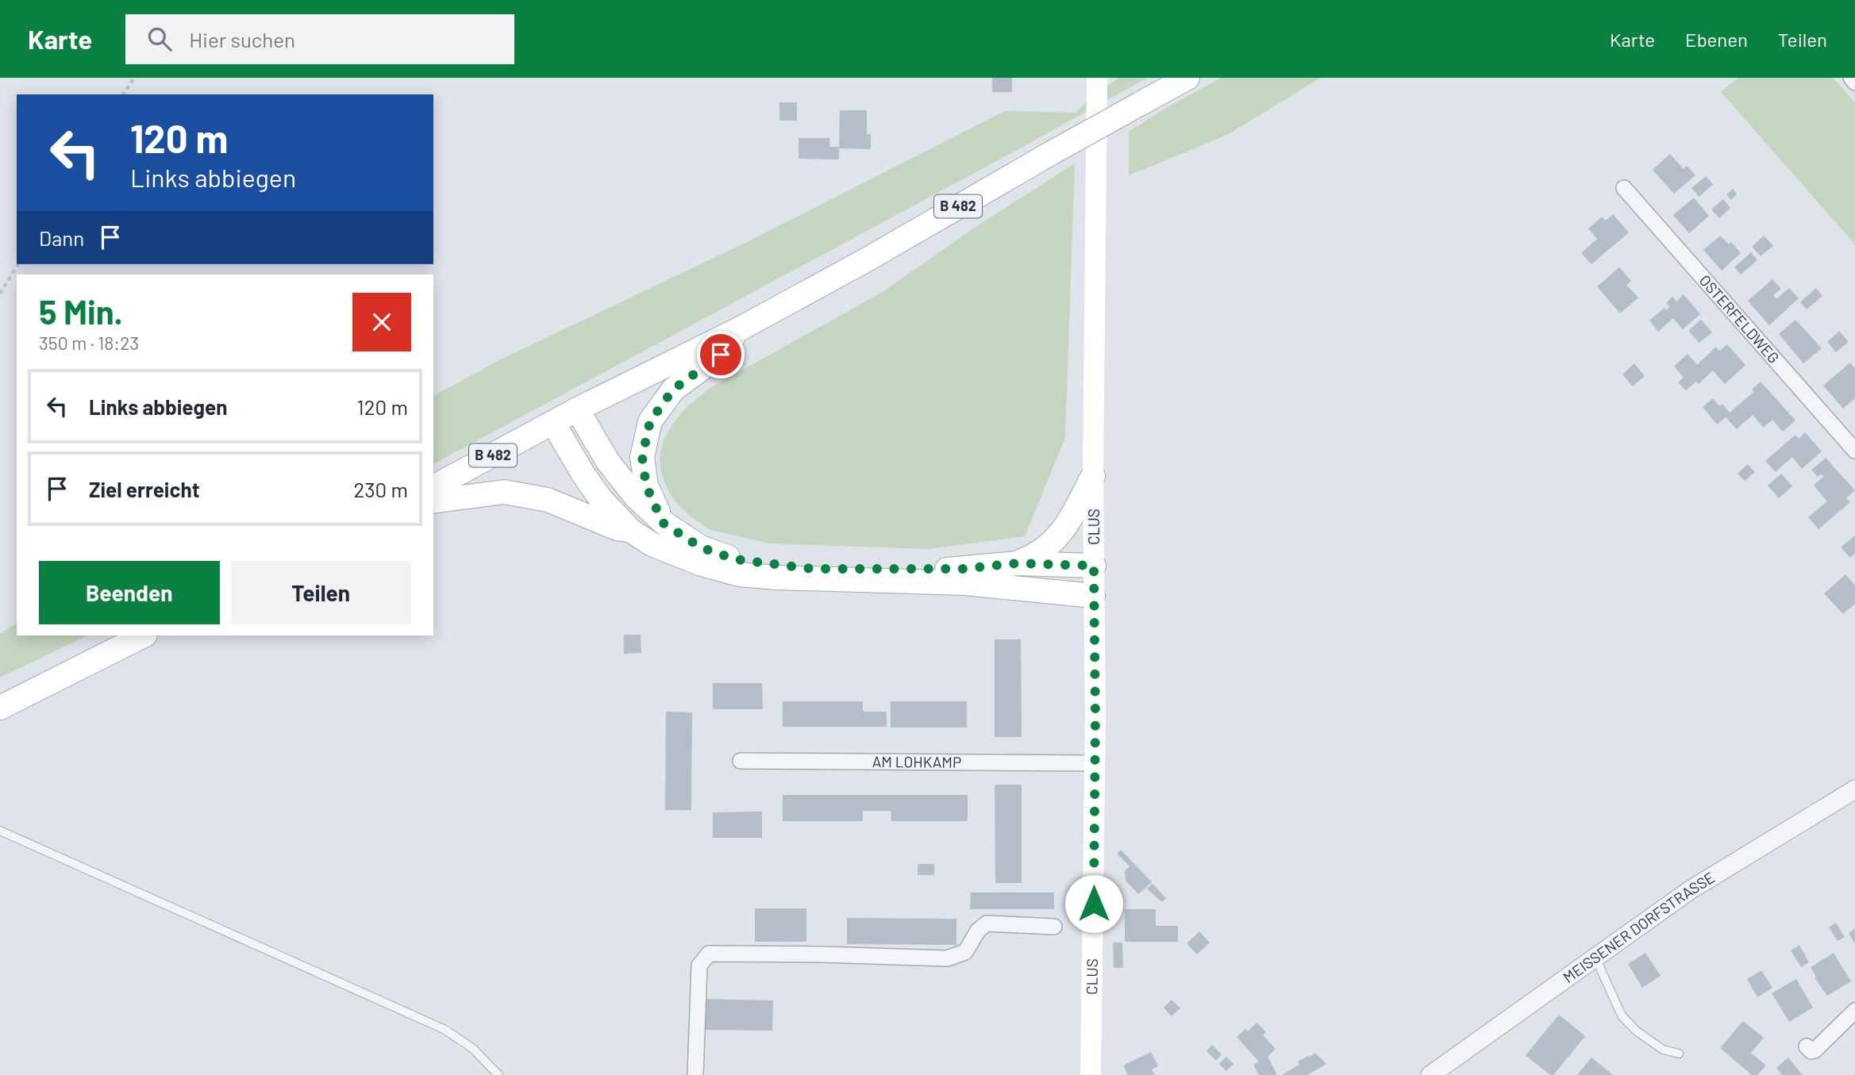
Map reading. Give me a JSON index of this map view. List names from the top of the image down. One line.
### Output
{"streets":{"main road":["B 482","CLUS"],"street":["OSTERFELDWEG","AM LOHKAMP","MEISSENER DORFSTRASSE"]},"crossings":[["CLUS","AM LOHKAMP"]],"page":{"header":"Karte","search":"Hier suchen","nav":["Karte","Ebenen","Teilen"],"turn":["120 m","Links abbiegen"],"then":"Dann","heading":["5 Min.","350 m · 18:23"],"list":[{"name":"Links abbiegen","value":"120 m"},{"name":"Ziel erreicht","value":"230 m"}],"buttons":["Beenden","Teilen"]}}
